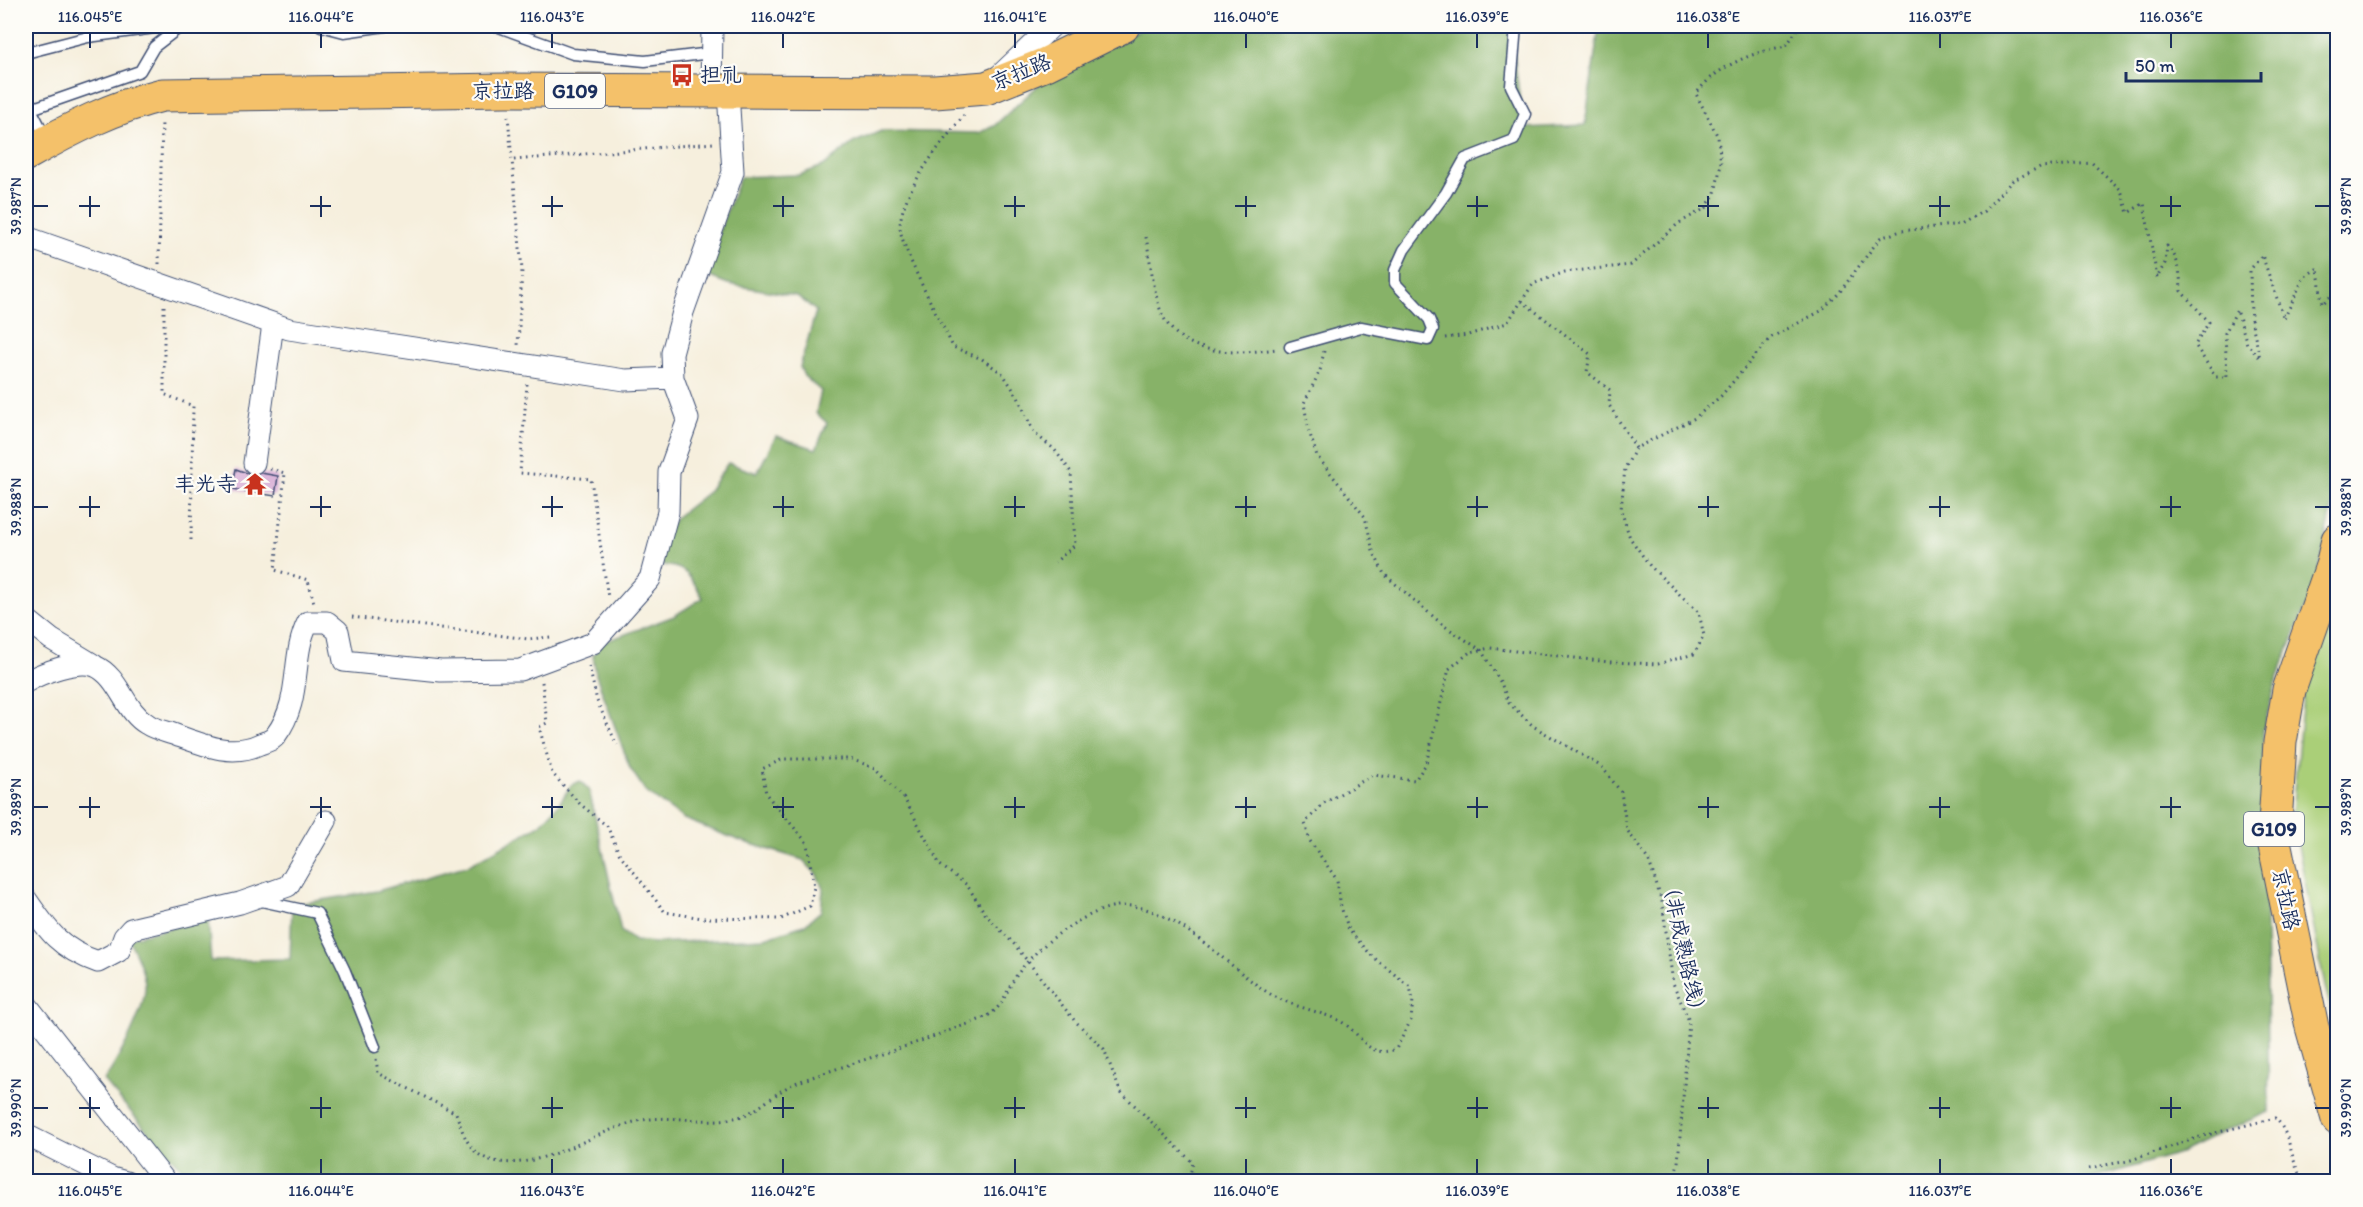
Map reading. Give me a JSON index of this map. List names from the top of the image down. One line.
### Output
{"streets":{"highway":["京拉路","G109"],"path":["（非成熟路线）"]},"places":{"bus stop":["担礼"],"temple":["丰光寺"]},"scale_bar":"50 m","coordinates":["116.045°E","116.044°E","116.043°E","116.042°E","116.041°E","116.040°E","116.039°E","116.038°E","116.037°E","116.036°E","39.987°N","39.988°N","39.989°N","39.990°N"]}
